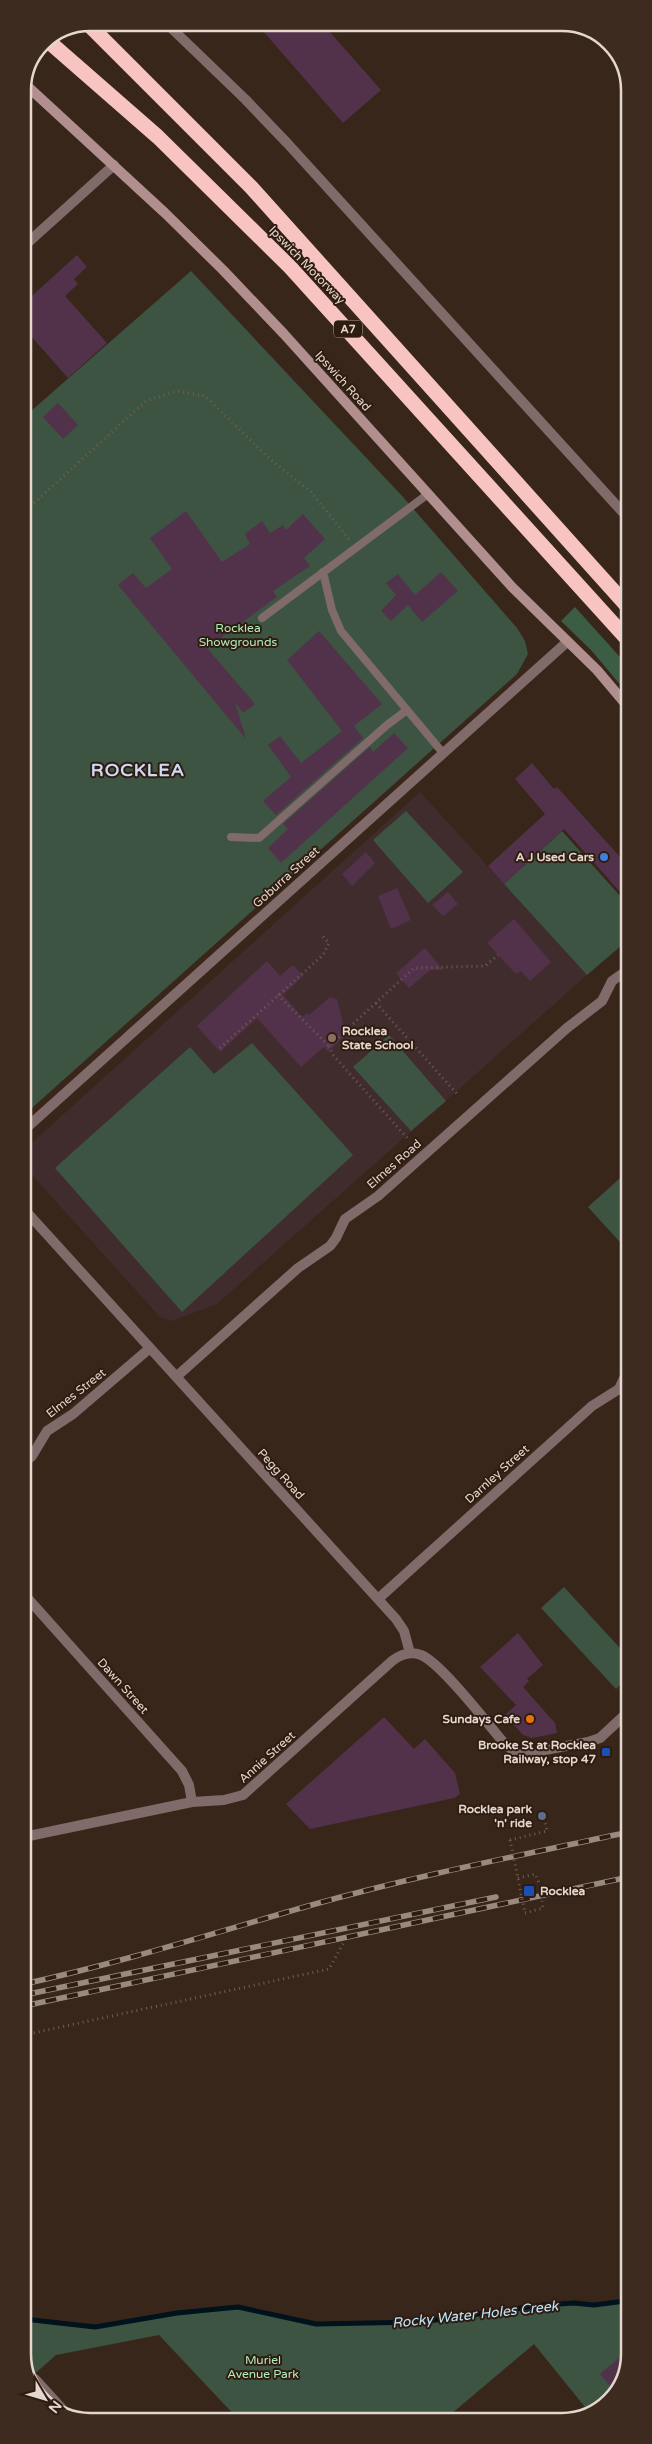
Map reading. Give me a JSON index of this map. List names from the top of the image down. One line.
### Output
{"streets":{"highway":["Ipswich Motorway","A7"],"street":["Ipswich Road","Goburra Street","Elmes Road","Elmes Street","Pegg Road","Darnley Street","Dawn Street","Annie Street"]},"crossings":[["Ipswich Road","Goburra Street"],["Elmes Road","Pegg Road"],["Elmes Street","Pegg Road"],["Pegg Road","Darnley Street"],["Pegg Road","Annie Street"],["Dawn Street","Annie Street"]],"districts":["ROCKLEA"],"water":["Rocky Water Holes Creek"],"parks":["Rocklea Showgrounds","Muriel Avenue Park"],"places":{"other":["A J Used Cars","Rocklea State School","Sundays Cafe","Rocklea park 'n' ride"],"transit":["Brooke St at Rocklea Railway, stop 47","Rocklea"]},"north":"bottom right"}
